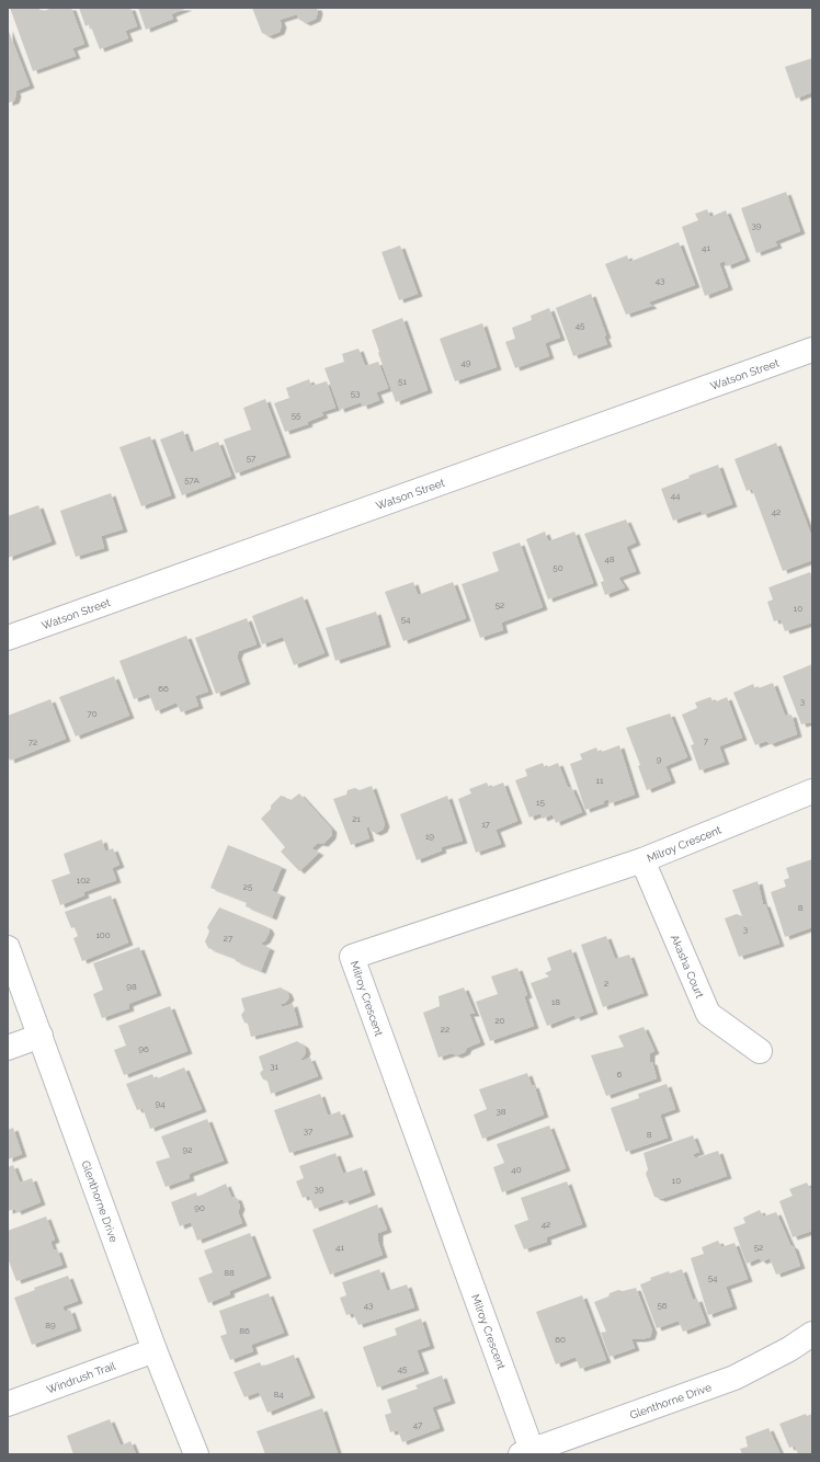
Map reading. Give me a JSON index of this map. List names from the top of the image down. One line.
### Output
{"streets":{"street":["Watson Street","Milroy Crescent","Akasha Court","Glenthorne Drive","Windrush Trail"]},"crossings":[["Milroy Crescent","Akasha Court"],["Milroy Crescent","Glenthorne Drive"],["Glenthorne Drive","Windrush Trail"]],"house_numbers":["39","41","43","45","49","51","53","55","57","57A","44","42","48","50","52","10","54","66","3","70","7","72","9","11","15","21","17","19","102","25","8","3","100","27","2","98","18","20","22","96","31","6","94","38","37","8","92","40","10","39","90","42","41","52","88","54","43","56","89","86","60","45","84","47"]}
